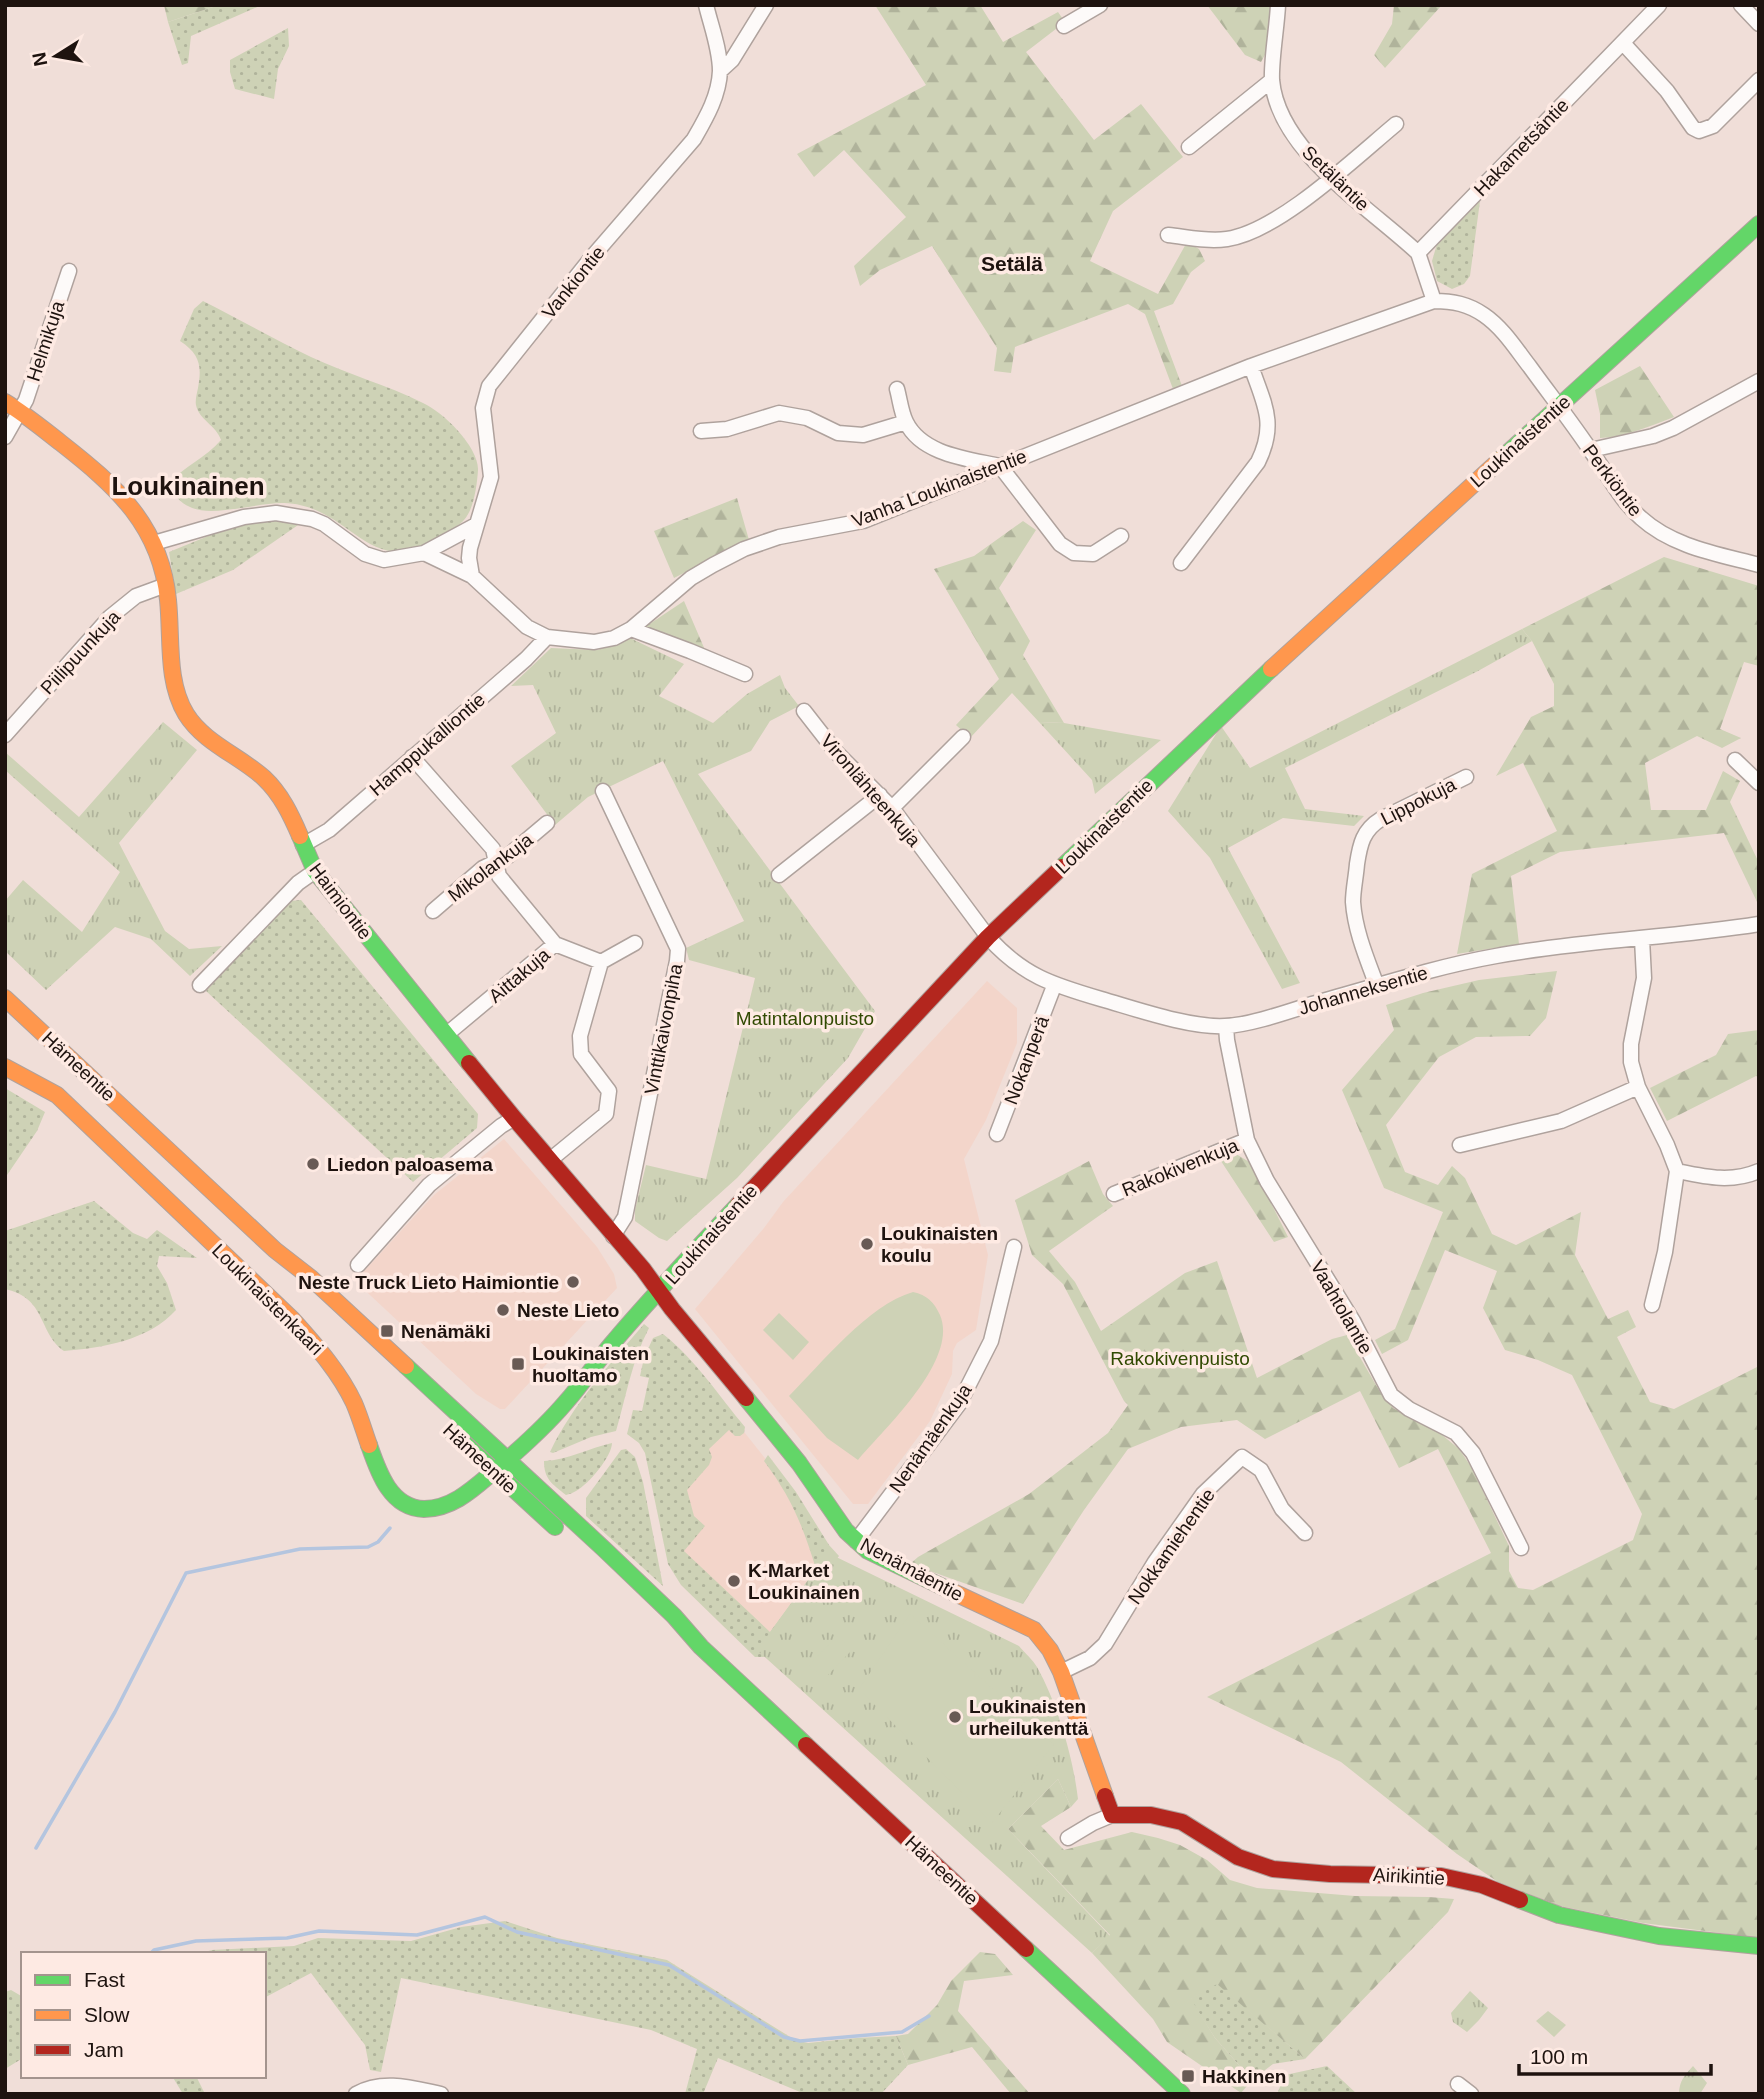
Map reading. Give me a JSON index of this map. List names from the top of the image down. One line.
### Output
{"streets":{"main road":["Loukinaistentie","Haimiontie","Hämeentie","Loukinaistenkaari","Nenämäentie","Airikintie"],"street":["Hakametsäntie","Setäläntie","Vankiontie","Helmikuja","Perkiöntie","Vanha Loukinaistentie","Piilipuunkuja","Hamppukalliontie","Vironlähteenkuja","Lippokuja","Mikolankuja","Aittakuja","Johanneksentie","Vinttikaivonpiha","Nokanperä","Rakokivenkuja","Vaahtolantie","Nenämäenkuja","Nokkamiehentie"]},"crossings":[["Hakametsäntie","Setäläntie"],["Vankiontie","Vanha Loukinaistentie"],["Helmikuja","Haimiontie"],["Loukinaistentie","Perkiöntie"],["Loukinaistentie","Vanha Loukinaistentie"],["Loukinaistentie","Vironlähteenkuja"],["Loukinaistentie","Haimiontie"],["Loukinaistentie","Johanneksentie"],["Loukinaistentie","Hämeentie"],["Loukinaistentie","Loukinaistenkaari"],["Loukinaistentie","Nenämäentie"],["Perkiöntie","Vanha Loukinaistentie"],["Vanha Loukinaistentie","Hamppukalliontie"],["Piilipuunkuja","Haimiontie"],["Hamppukalliontie","Haimiontie"],["Vironlähteenkuja","Johanneksentie"],["Lippokuja","Johanneksentie"],["Haimiontie","Aittakuja"],["Haimiontie","Vinttikaivonpiha"],["Haimiontie","Nenämäentie"],["Johanneksentie","Nokanperä"],["Johanneksentie","Vaahtolantie"],["Hämeentie","Loukinaistenkaari"],["Rakokivenkuja","Vaahtolantie"],["Nenämäenkuja","Nenämäentie"],["Nokkamiehentie","Nenämäentie"],["Nenämäentie","Airikintie"]],"districts":["Setälä","Loukinainen"],"parks":["Matintalonpuisto","Rakokivenpuisto"],"places":{"other":["Liedon paloasema","Loukinaisten koulu","Neste Truck Lieto Haimiontie","Neste Lieto","K-Market Loukinainen","Loukinaisten urheilukenttä"],"transit":["Nenämäki","Loukinaisten huoltamo","Hakkinen"]},"legend":["Fast","Slow","Jam"],"scale_bar":"100 m","north":"left"}
